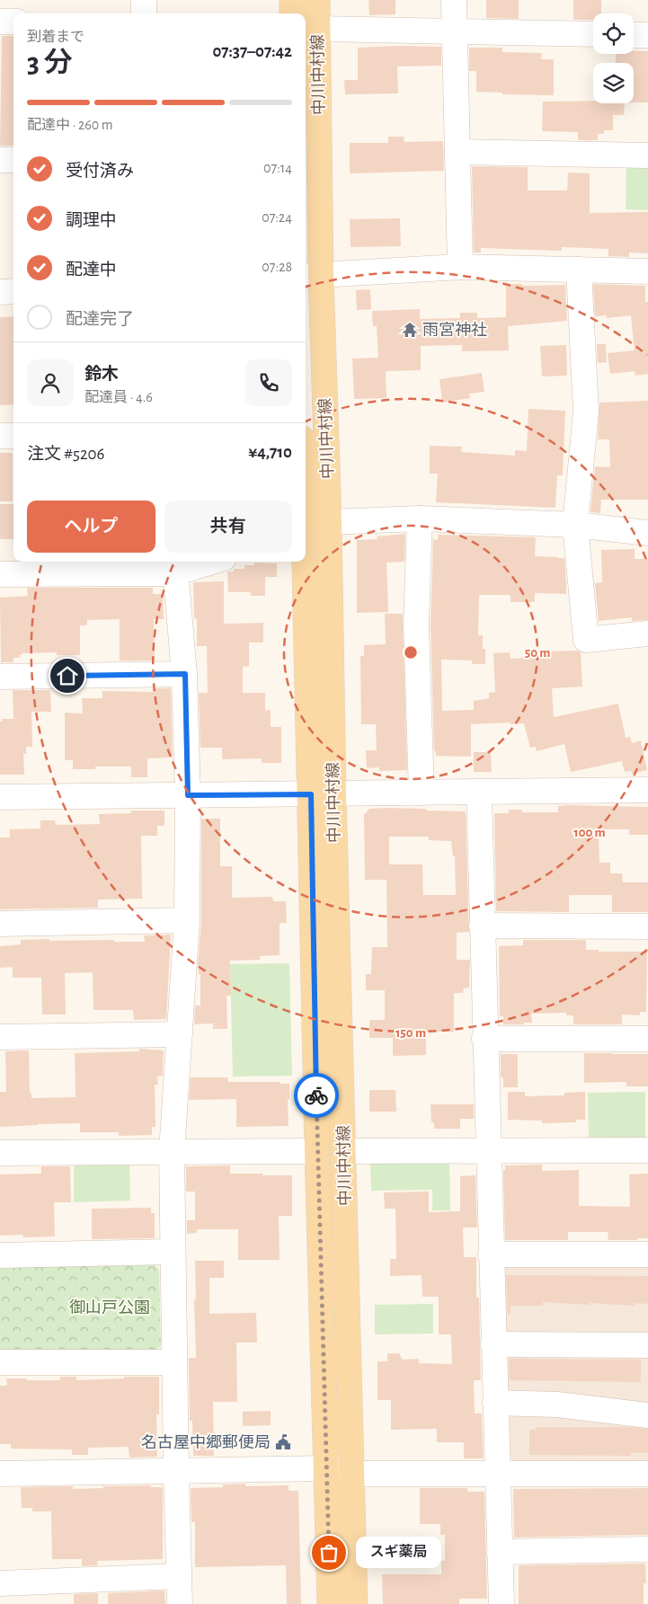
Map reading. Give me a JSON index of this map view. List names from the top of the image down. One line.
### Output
{"streets":{"main road":["中川中村線"]},"parks":["御山戸公園"],"places":{"temple":["雨宮神社"],"public building":["名古屋中郷郵便局"],"other":["スギ薬局"]},"page":{"heading":["3 分","到着まで","07:37–07:42"],"panel":["鈴木","配達員 · 4.6","注文 #5206","¥4,710"],"bar":"配達中 · 260 m","list":[["受付済み","07:14"],["調理中","07:24"],["配達中","07:28"],"配達完了"],"buttons":["ヘルプ","共有"],"bubble":"スギ薬局"},"rings":["50 m","100 m","150 m"]}
